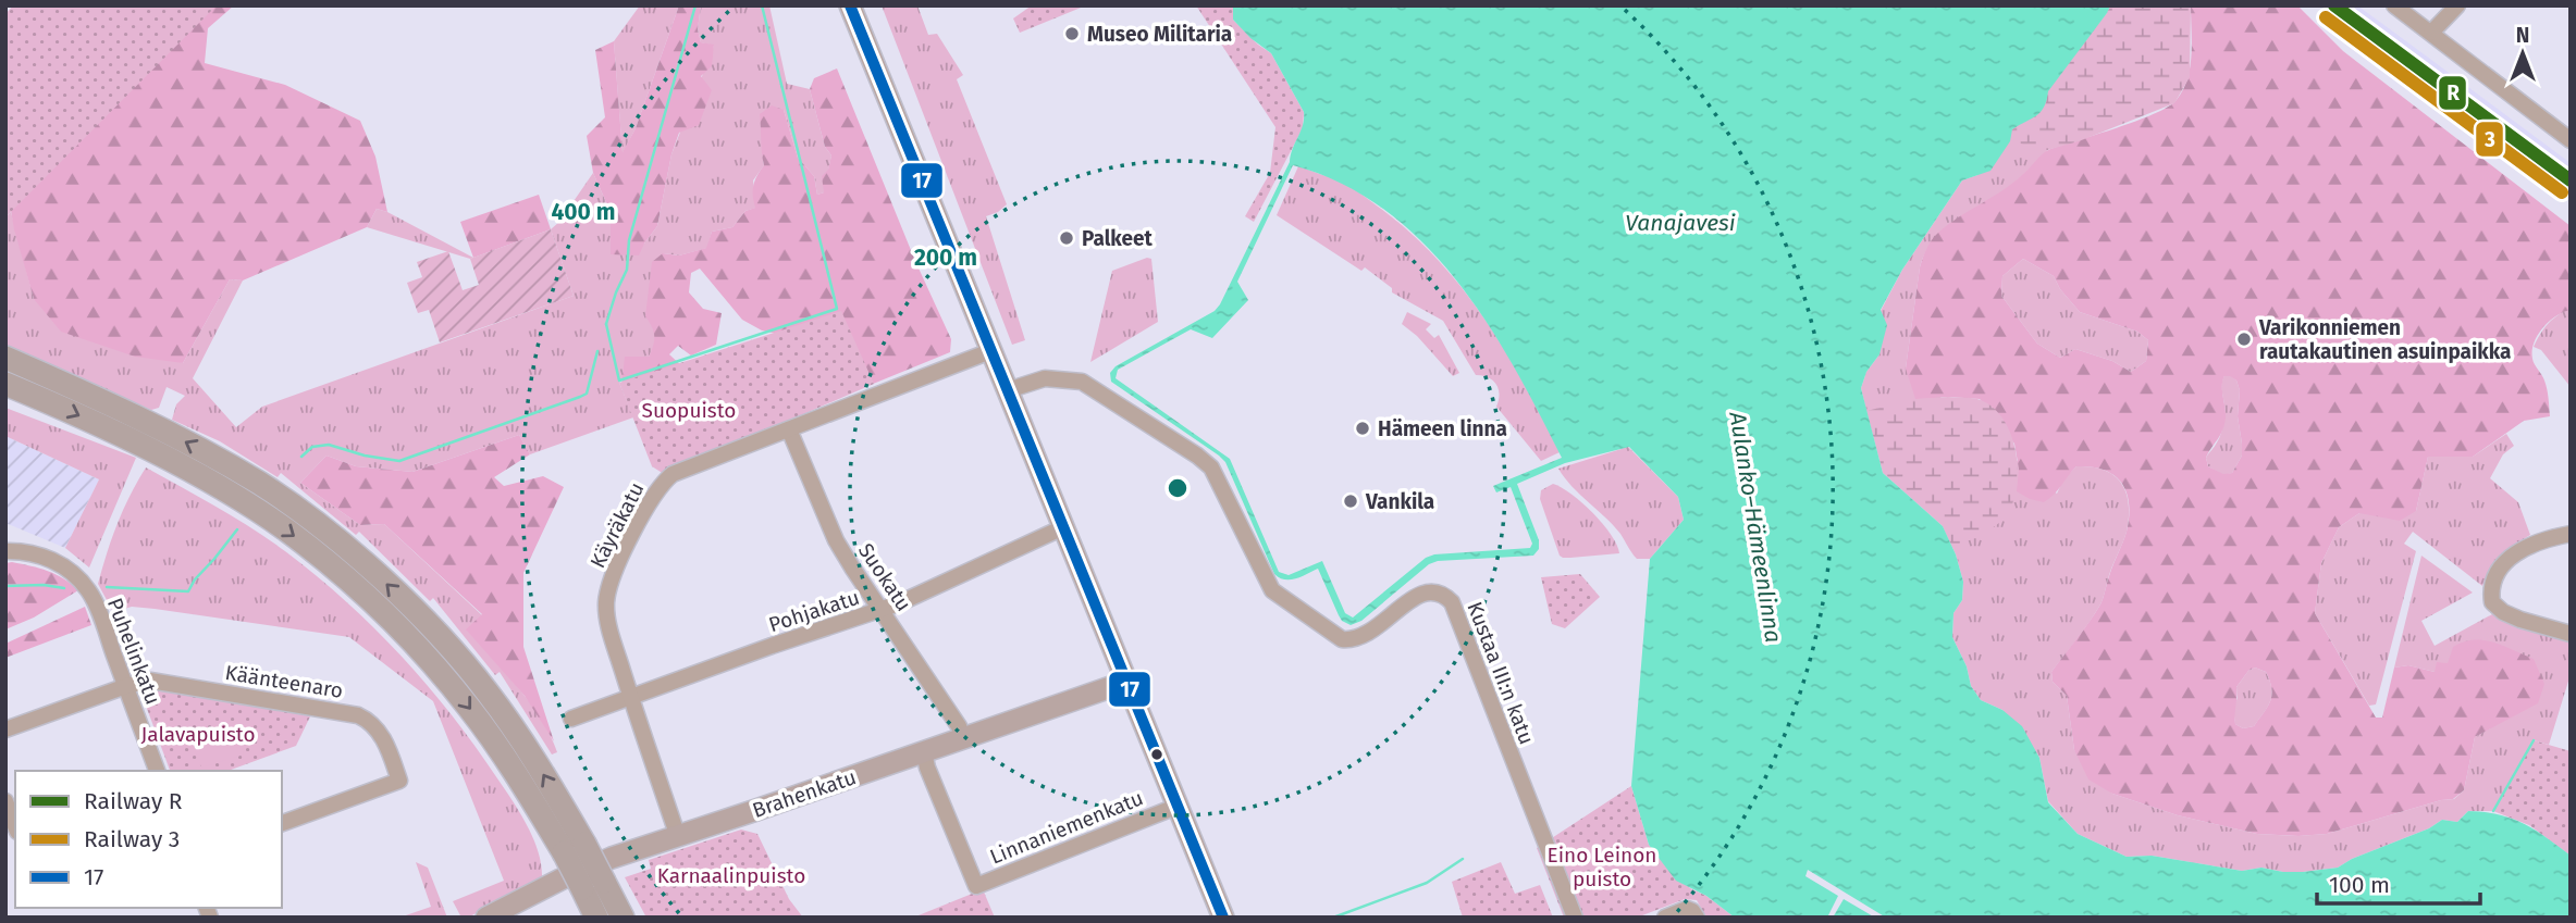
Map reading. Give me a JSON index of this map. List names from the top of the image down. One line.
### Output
{"streets":{"main road":["Brahenkatu"],"street":["Käyräkatu","Suokatu","Pohjakatu","Puhelinkatu","Kustaa III:n katu","Käänteenaro","Linnaniemenkatu"]},"crossings":[["Käyräkatu","Suokatu"],["Käyräkatu","Pohjakatu"],["Käyräkatu","Brahenkatu"],["Suokatu","Pohjakatu"],["Suokatu","Brahenkatu"],["Puhelinkatu","Käänteenaro"],["Brahenkatu","Linnaniemenkatu"]],"water":["Vanajavesi","Aulanko–Hämeenlinna"],"parks":["Suopuisto","Jalavapuisto","Eino Leinon puisto","Karnaalinpuisto"],"places":["Museo Militaria","Palkeet","Varikonniemen rautakautinen asuinpaikka","Hämeen linna","Vankila"],"lines":["rail line R","transit line 17","rail line 3"],"legend":["Railway R","Railway 3","17"],"scale_bar":"100 m","north":"top","rings":["400 m","200 m"]}
